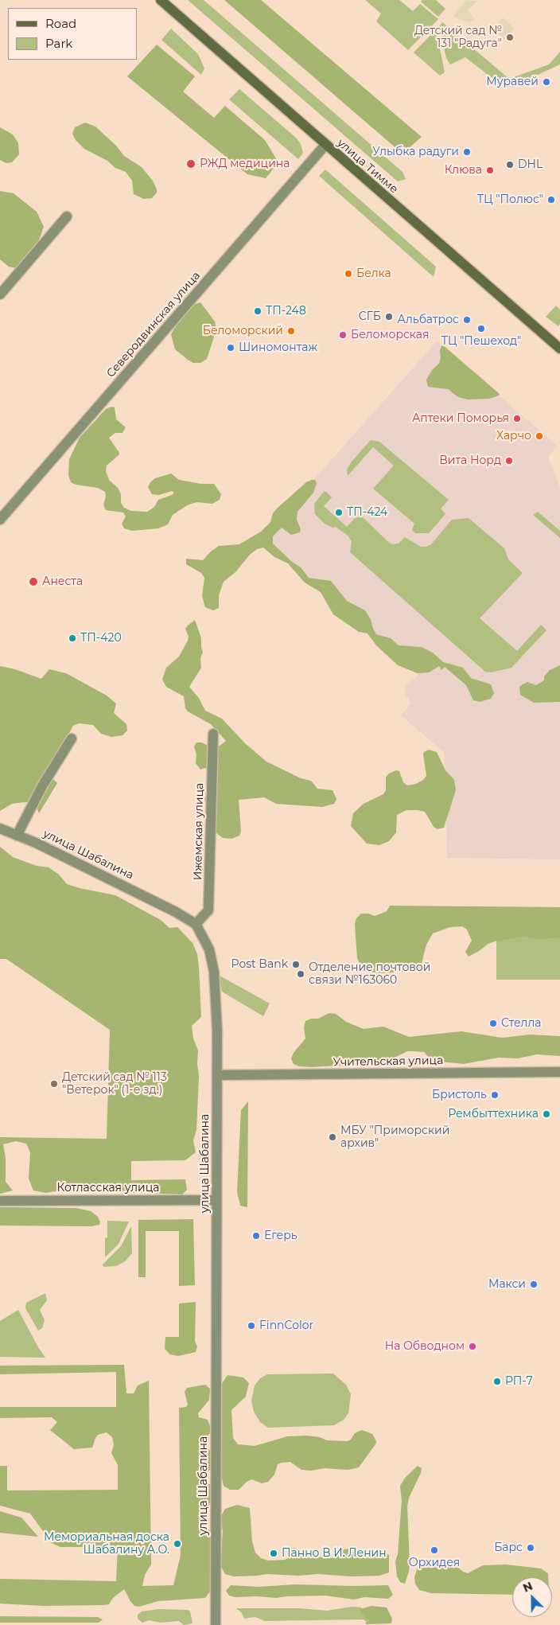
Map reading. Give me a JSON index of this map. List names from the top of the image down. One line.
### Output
{"streets":{"main road":["улица Тимме"],"street":["Северодвинская улица","Ижемская улица","улица Шабалина","Учительская улица","Котласская улица"]},"crossings":[["улица Тимме","Северодвинская улица"],["Ижемская улица","улица Шабалина"],["улица Шабалина","Учительская улица"],["улица Шабалина","Котласская улица"]],"places":["Детский сад № 131 \"Радуга\"","Муравей","Улыбка радуги","РЖД медицина","DHL","Клюва","ТЦ \"Полюс\"","Белка","ТП-248","СГБ","Альбатрос","ТЦ \"Пешеход\"","Беломорский","Беломорская","Шиномонтаж","Аптеки Поморья","Харчо","Вита Норд","ТП-424","Анеста","ТП-420","Post Bank","Отделение почтовой связи №163060","Стелла","Детский сад № 113 \"Ветерок\" (1-е зд.)","Бристоль","Рембыттехника","МБУ \"Приморский архив\"","Егерь","Макси","FinnColor","На Обводном","РП-7","Мемориальная доска Шабалину А.О.","Барс","Орхидея","Панно В И. Ленин"],"legend":["Road","Park"],"north":"top left"}
